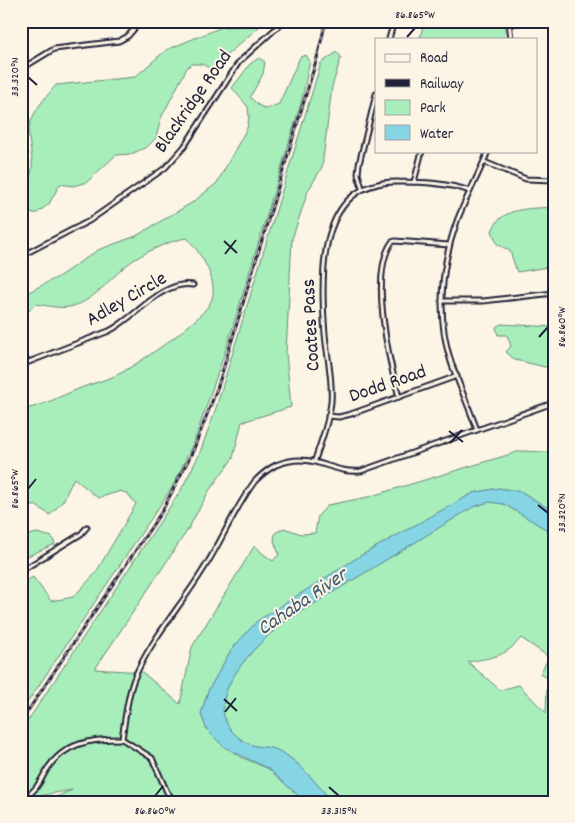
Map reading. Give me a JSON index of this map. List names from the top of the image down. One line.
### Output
{"streets":{"street":["Blackridge Road","Adley Circle","Coates Pass","Dodd Road"]},"crossings":[["Coates Pass","Dodd Road"]],"water":["Cahaba River"],"legend":["Road","Railway","Park","Water"],"coordinates":["86.865°W","33.320°N","86.860°W","33.315°N"]}
